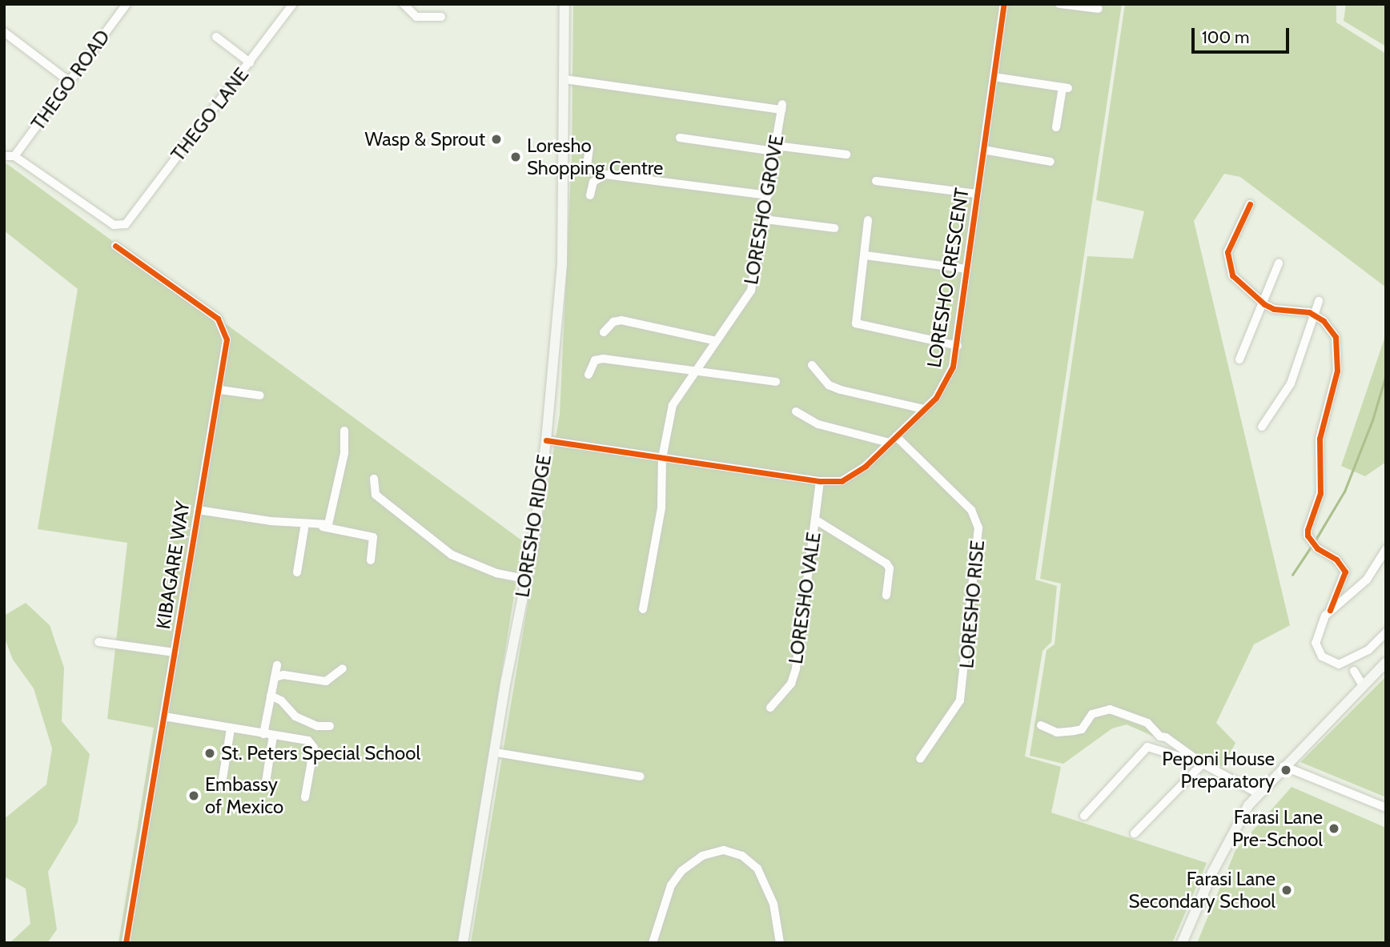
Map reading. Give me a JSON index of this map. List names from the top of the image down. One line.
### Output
{"streets":{"main road":["LORESHO RIDGE"],"street":["THEGO ROAD","THEGO LANE","LORESHO GROVE","LORESHO CRESCENT","KIBAGARE WAY","LORESHO VALE","LORESHO RISE"]},"crossings":[["THEGO ROAD","THEGO LANE"],["LORESHO GROVE","LORESHO CRESCENT"],["LORESHO GROVE","LORESHO RIDGE"],["LORESHO CRESCENT","LORESHO RIDGE"],["LORESHO CRESCENT","LORESHO VALE"],["LORESHO CRESCENT","LORESHO RISE"]],"places":["Wasp & Sprout","Loresho Shopping Centre","St. Peters Special School","Peponi House Preparatory","Embassy of Mexico","Farasi Lane Pre-School","Farasi Lane Secondary School"],"scale_bar":"100 m"}
